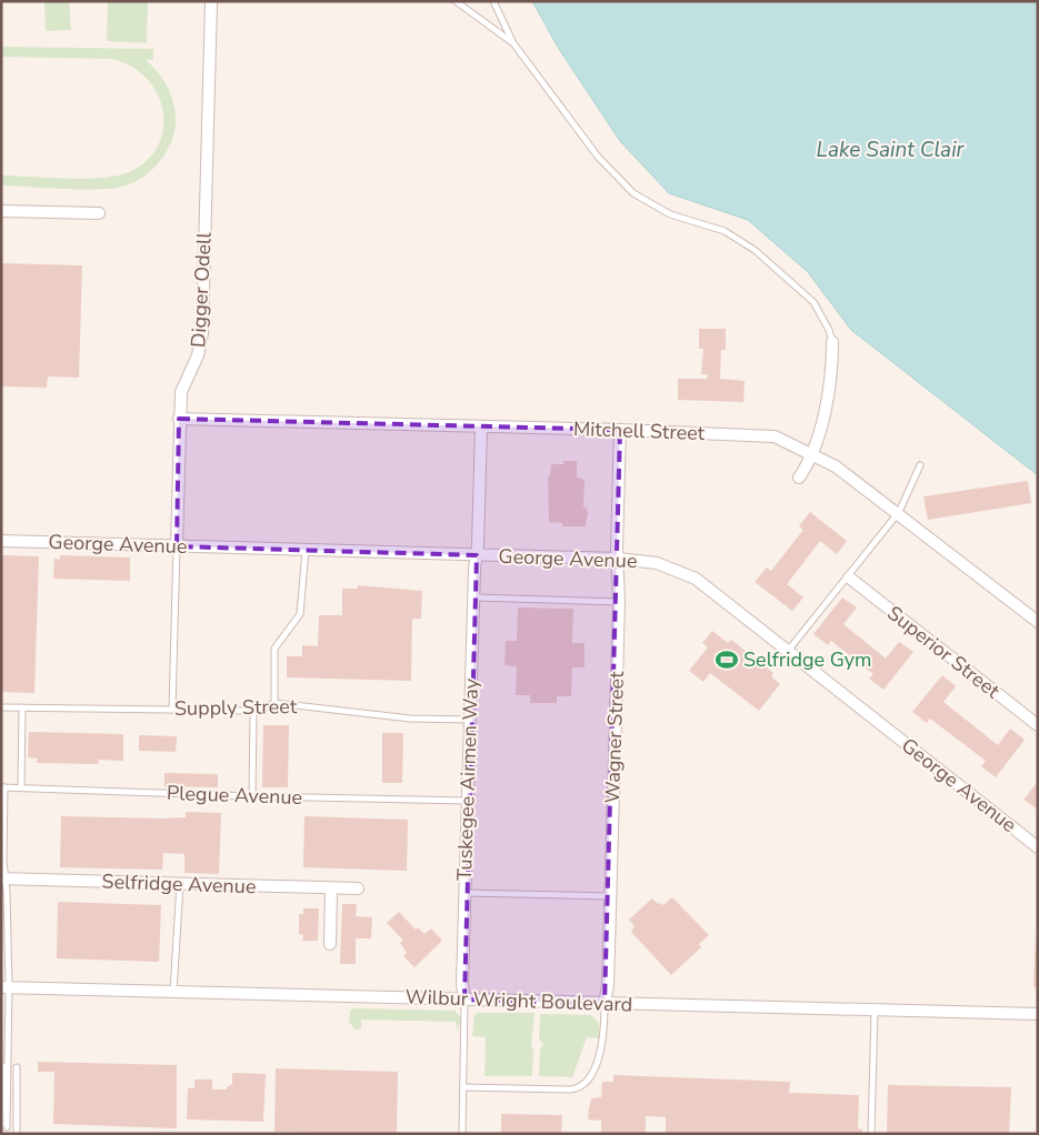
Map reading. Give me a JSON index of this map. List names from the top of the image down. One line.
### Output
{"streets":{"street":["Digger Odell","Mitchell Street","George Avenue","Superior Street","Wagner Street","Tuskegee Airmen Way","Selfridge Avenue","Wilbur Wright Boulevard"],"lane":["Supply Street","Plegue Avenue"]},"crossings":[["Digger Odell","Mitchell Street"],["Digger Odell","George Avenue"],["Digger Odell","Supply Street"],["Mitchell Street","Wagner Street"],["Mitchell Street","Tuskegee Airmen Way"],["George Avenue","Wagner Street"],["George Avenue","Tuskegee Airmen Way"],["Supply Street","Tuskegee Airmen Way"],["Wagner Street","Tuskegee Airmen Way"],["Wagner Street","Wilbur Wright Boulevard"],["Tuskegee Airmen Way","Plegue Avenue"],["Tuskegee Airmen Way","Wilbur Wright Boulevard"]],"water":["Lake Saint Clair"],"places":{"sports":["Selfridge Gym"]}}
